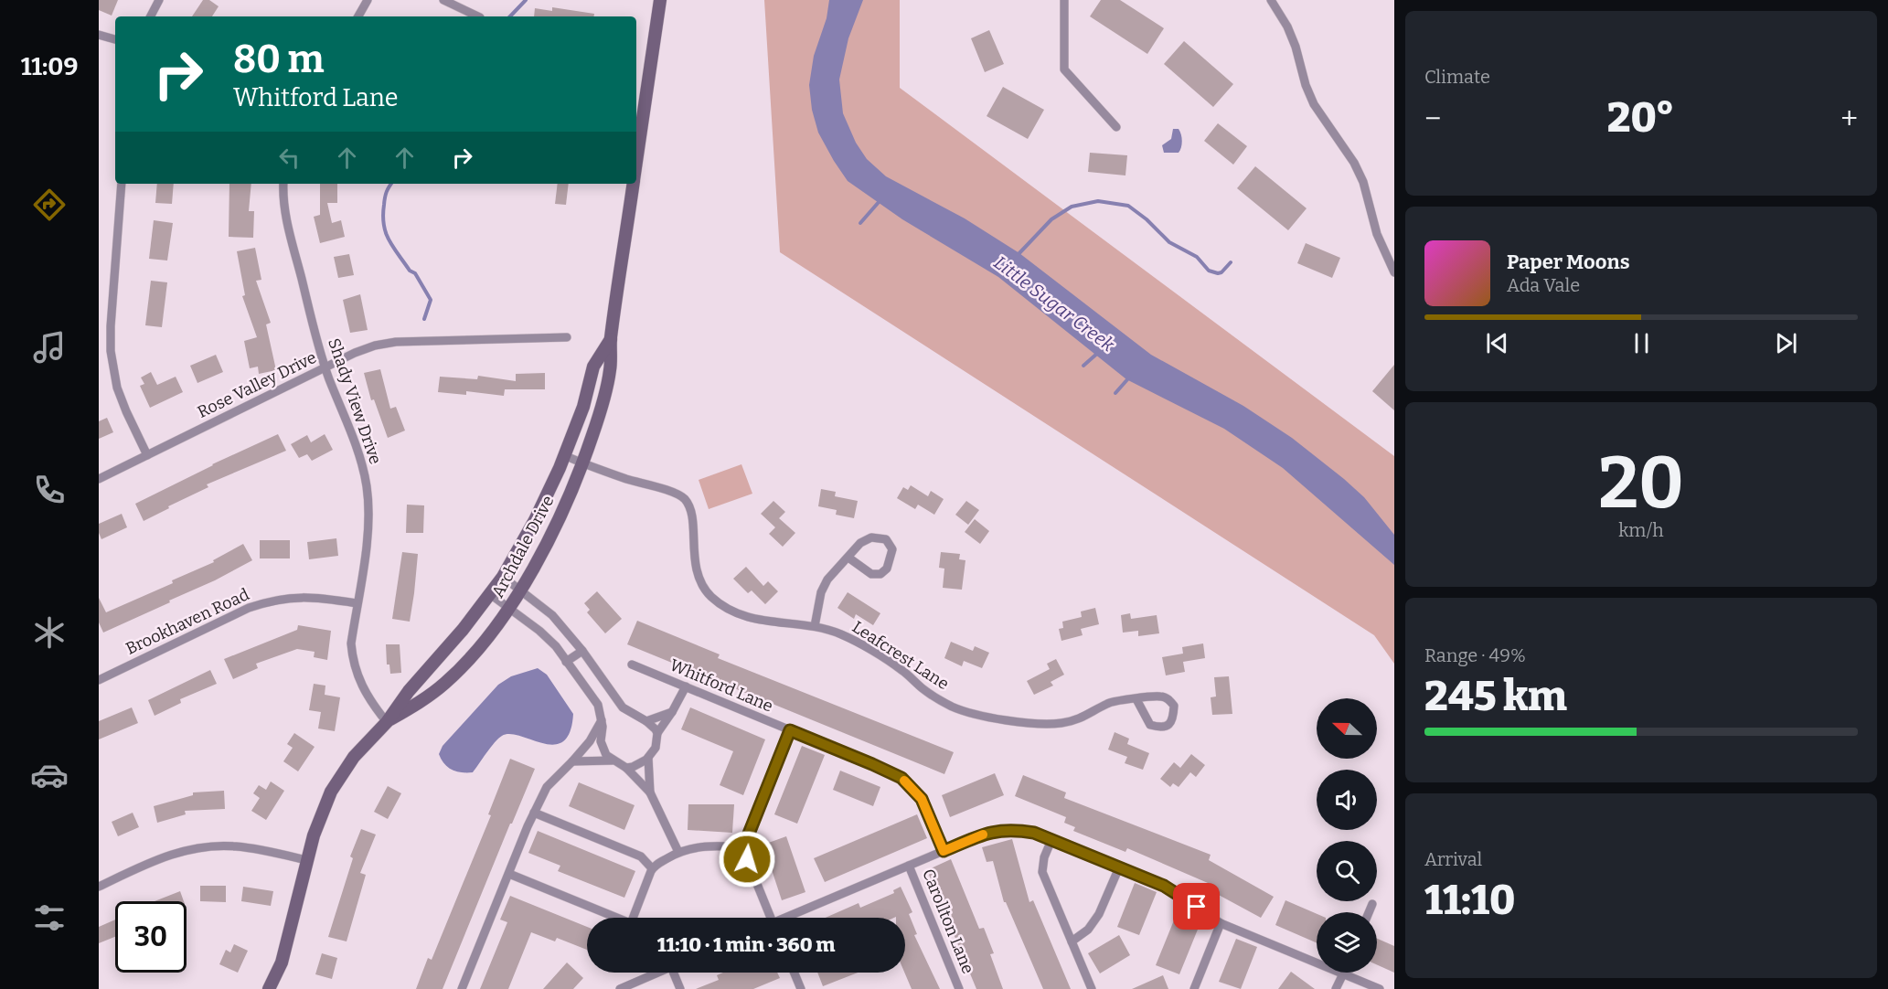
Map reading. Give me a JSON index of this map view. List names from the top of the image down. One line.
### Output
{"streets":{"street":["Rose Valley Drive","Shady View Drive","Archdale Drive","Brookhaven Road","Leafcrest Lane","Whitford Lane","Carollton Lane"]},"crossings":[["Rose Valley Drive","Shady View Drive"],["Shady View Drive","Archdale Drive"],["Shady View Drive","Brookhaven Road"],["Archdale Drive","Leafcrest Lane"]],"water":["Little Sugar Creek"],"north":"left","page":{"tabs":"11:09","tile":["Climate",["20","km/h"],["Range · 49%","245 km"],["Arrival","11:10"]],"turn":["80 m","Whitford Lane"],"heat":["−","20°","+"],"song":["Paper Moons","Ada Vale"],"limit":"30","trip":"11:10 · 1 min · 360 m"}}
